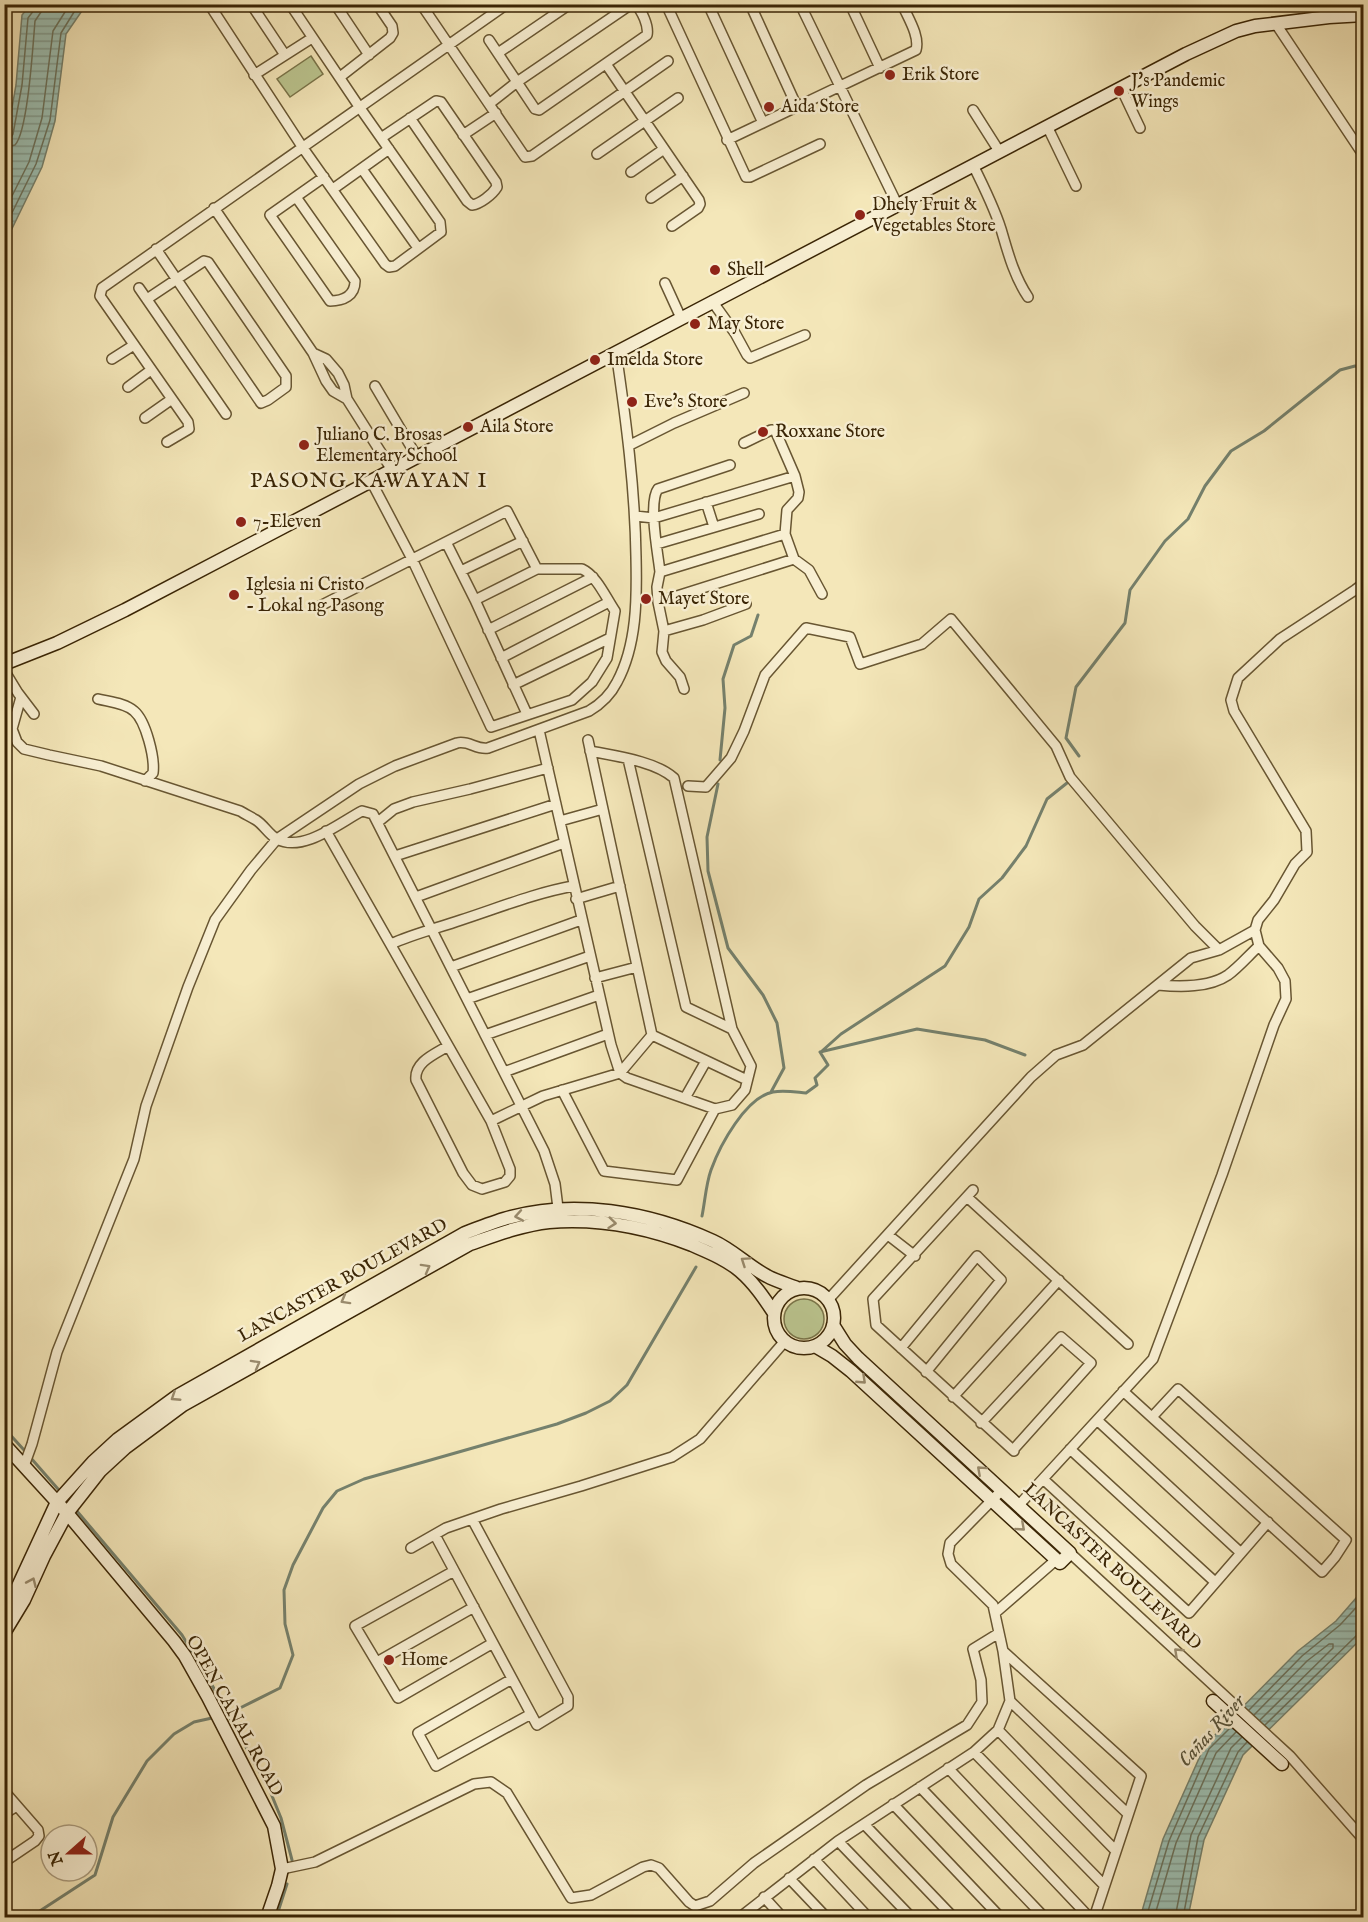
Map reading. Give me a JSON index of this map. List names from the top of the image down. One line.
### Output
{"streets":{"main road":["LANCASTER BOULEVARD","OPEN CANAL ROAD"]},"crossings":[["LANCASTER BOULEVARD","OPEN CANAL ROAD"]],"districts":["PASONG KAWAYAN I"],"water":["Cañas River"],"places":["Erik Store","J's Pandemic Wings","Aida Store","Dhely Fruit & Vegetables Store","Shell","May Store","Imelda Store","Eve's Store","Aila Store","Roxxane Store","Juliano C. Brosas Elementary School","7-Eleven","Iglesia ni Cristo - Lokal ng Pasong","Mayet Store","Home"],"north":"left"}
